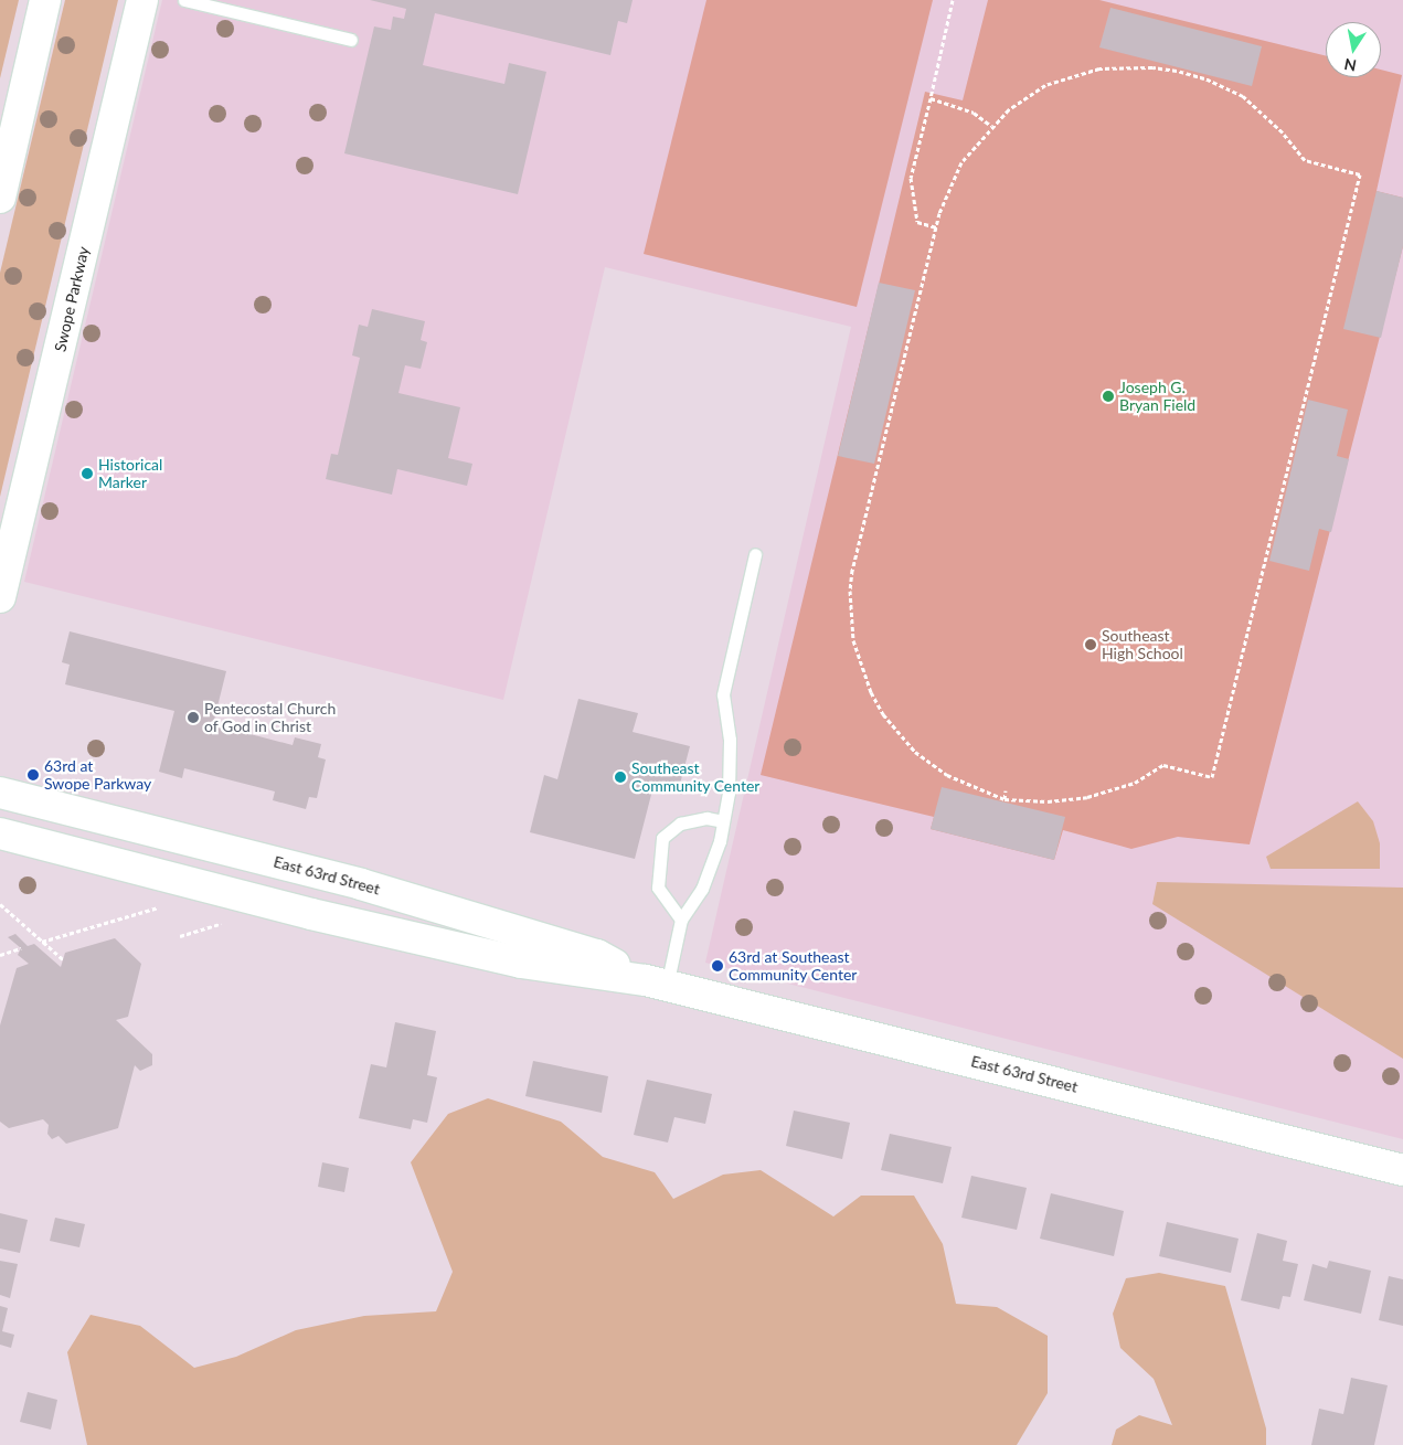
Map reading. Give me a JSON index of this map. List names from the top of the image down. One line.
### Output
{"streets":{"main road":["Swope Parkway","East 63rd Street"]},"places":["Joseph G. Bryan Field","Historical Marker","Southeast High School","Pentecostal Church of God in Christ","63rd at Swope Parkway","Southeast Community Center","63rd at Southeast Community Center"],"north":"bottom"}
